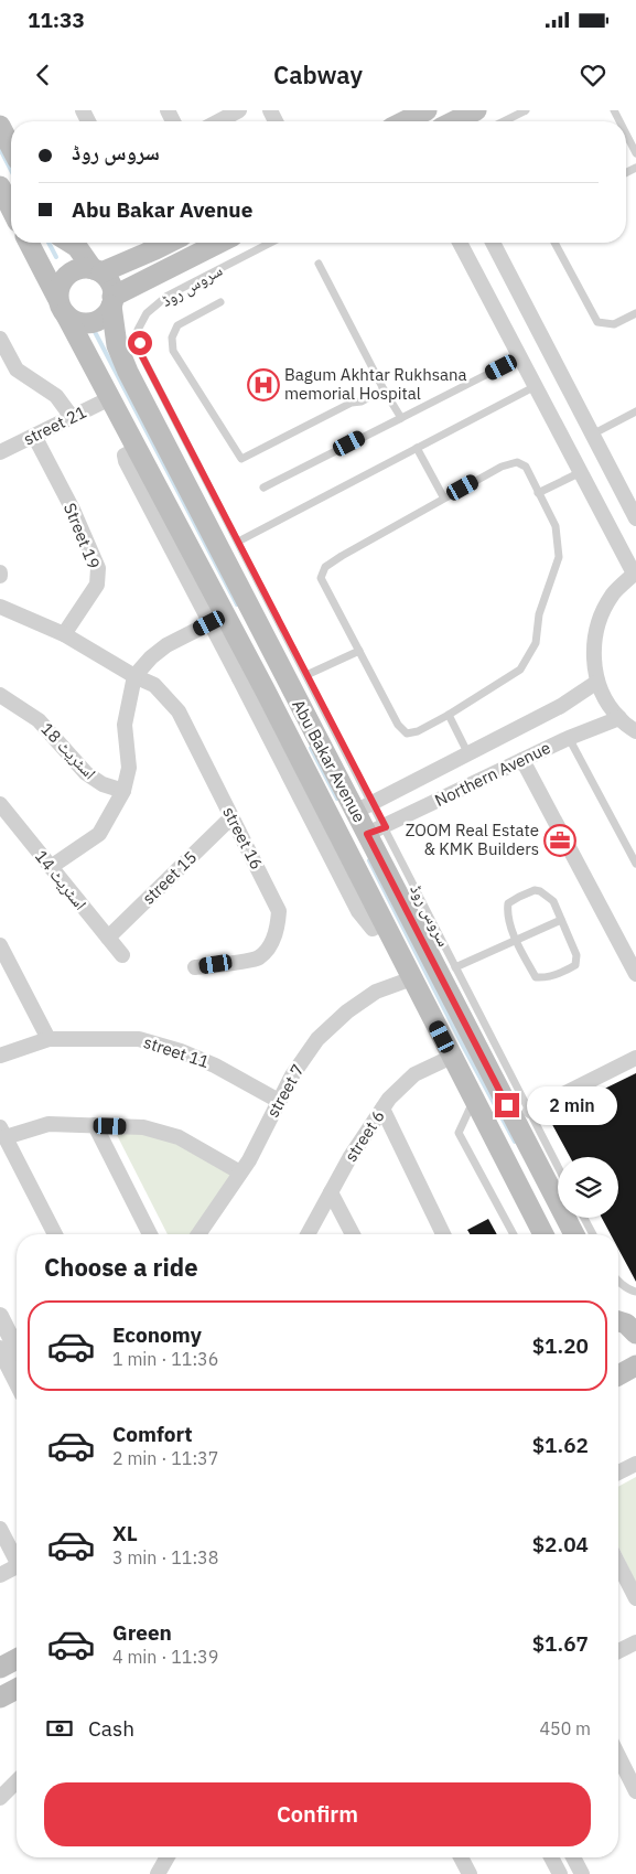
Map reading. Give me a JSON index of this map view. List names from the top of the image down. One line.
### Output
{"streets":{"main road":["Abu Bakar Avenue"],"street":["street 21","Street 19","اسٹریٹ 18","Northern Avenue","street 16","street 15","اسٹریٹ 14","street 11","street 7","street 6"],"lane":["سروس روڈ"]},"crossings":[["سروس روڈ","Abu Bakar Avenue"],["سروس روڈ","Northern Avenue"],["street 21","Street 19"],["street 21","Abu Bakar Avenue"],["Street 19","street 16"],["Abu Bakar Avenue","Northern Avenue"],["Abu Bakar Avenue","street 7"],["Abu Bakar Avenue","street 6"],["street 16","street 15"],["street 15","اسٹریٹ 14"],["street 11","street 7"]],"places":{"hospital":["Bagum Akhtar Rukhsana memorial Hospital"],"office":["ZOOM Real Estate & KMK Builders"]},"page":{"status":"11:33","header":"Cabway","banner":["سروس روڈ","Abu Bakar Avenue"],"bubble":"2 min","heading":"Choose a ride","list":[{"name":"Economy","note":"1 min · 11:36","value":"$1.20"},{"name":"Comfort","note":"2 min · 11:37","value":"$1.62"},{"name":"XL","note":"3 min · 11:38","value":"$2.04"},{"name":"Green","note":"4 min · 11:39","value":"$1.67"}],"pay":["Cash","450 m"],"buttons":"Confirm"}}
